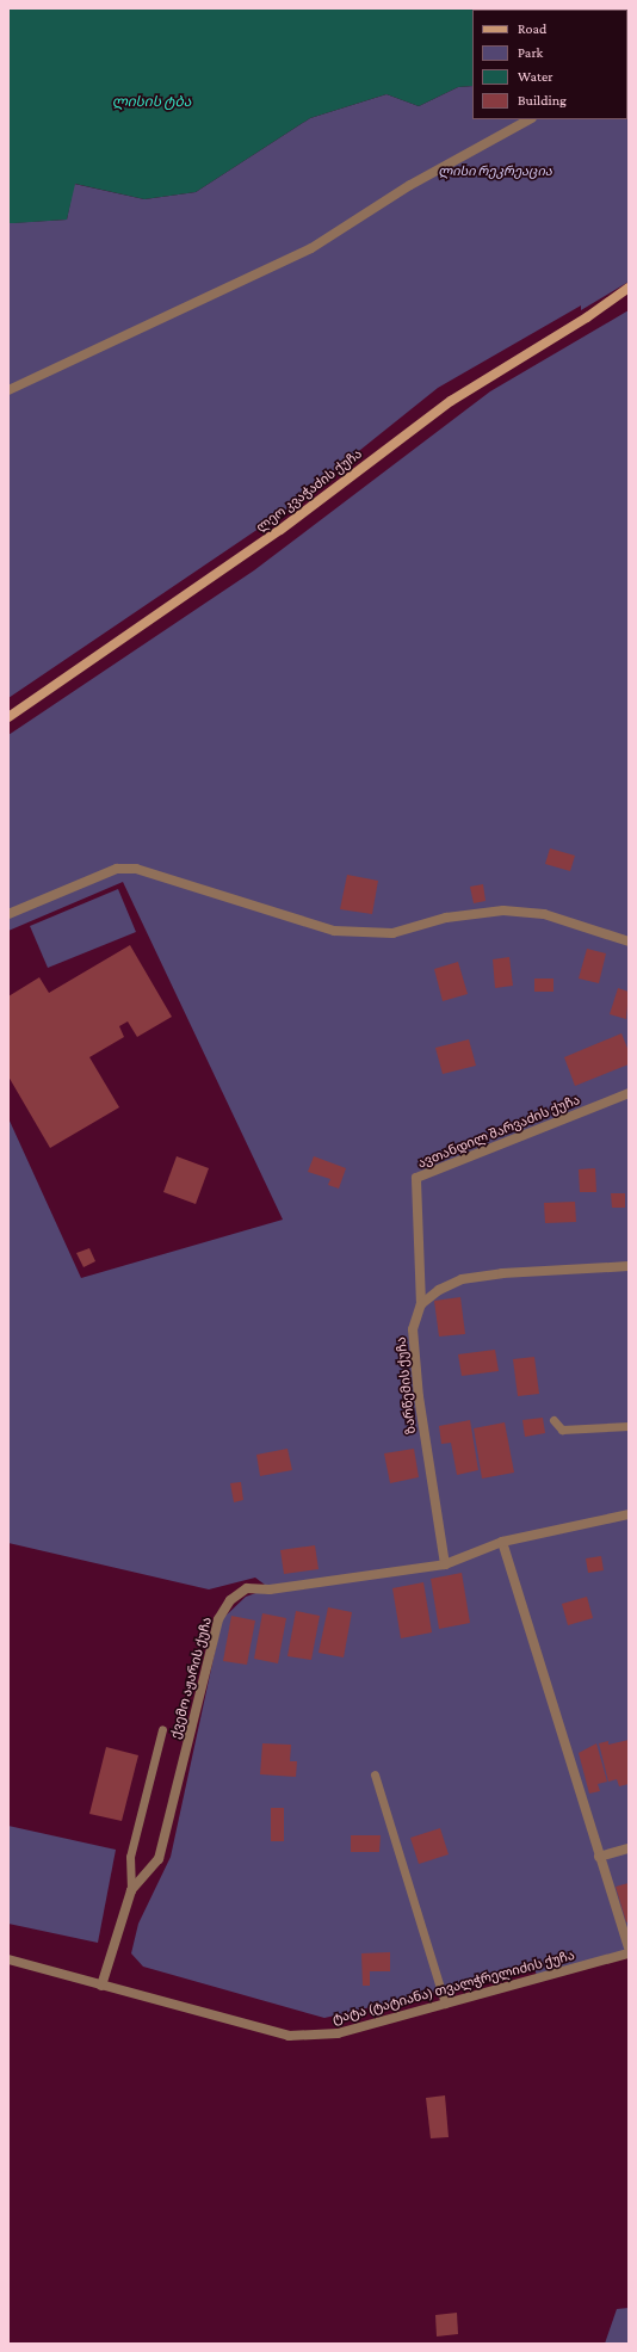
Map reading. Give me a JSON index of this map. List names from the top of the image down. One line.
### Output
{"streets":{"main road":["ლეო კვაჭაძის ქუჩა"],"street":["ავთანდილ შარვაძის ქუჩა","ზარწემის ქუჩა","ქვემო აჟარის ქუჩა","ტატა (ტატიანა) თვალჭრელიძის ქუჩა"]},"crossings":[["ავთანდილ შარვაძის ქუჩა","ზარწემის ქუჩა"],["ზარწემის ქუჩა","ქვემო აჟარის ქუჩა"],["ქვემო აჟარის ქუჩა","ტატა (ტატიანა) თვალჭრელიძის ქუჩა"]],"water":["ლისის ტბა"],"parks":["ლისი რეკრეაცია"],"legend":["Road","Park","Water","Building"]}
